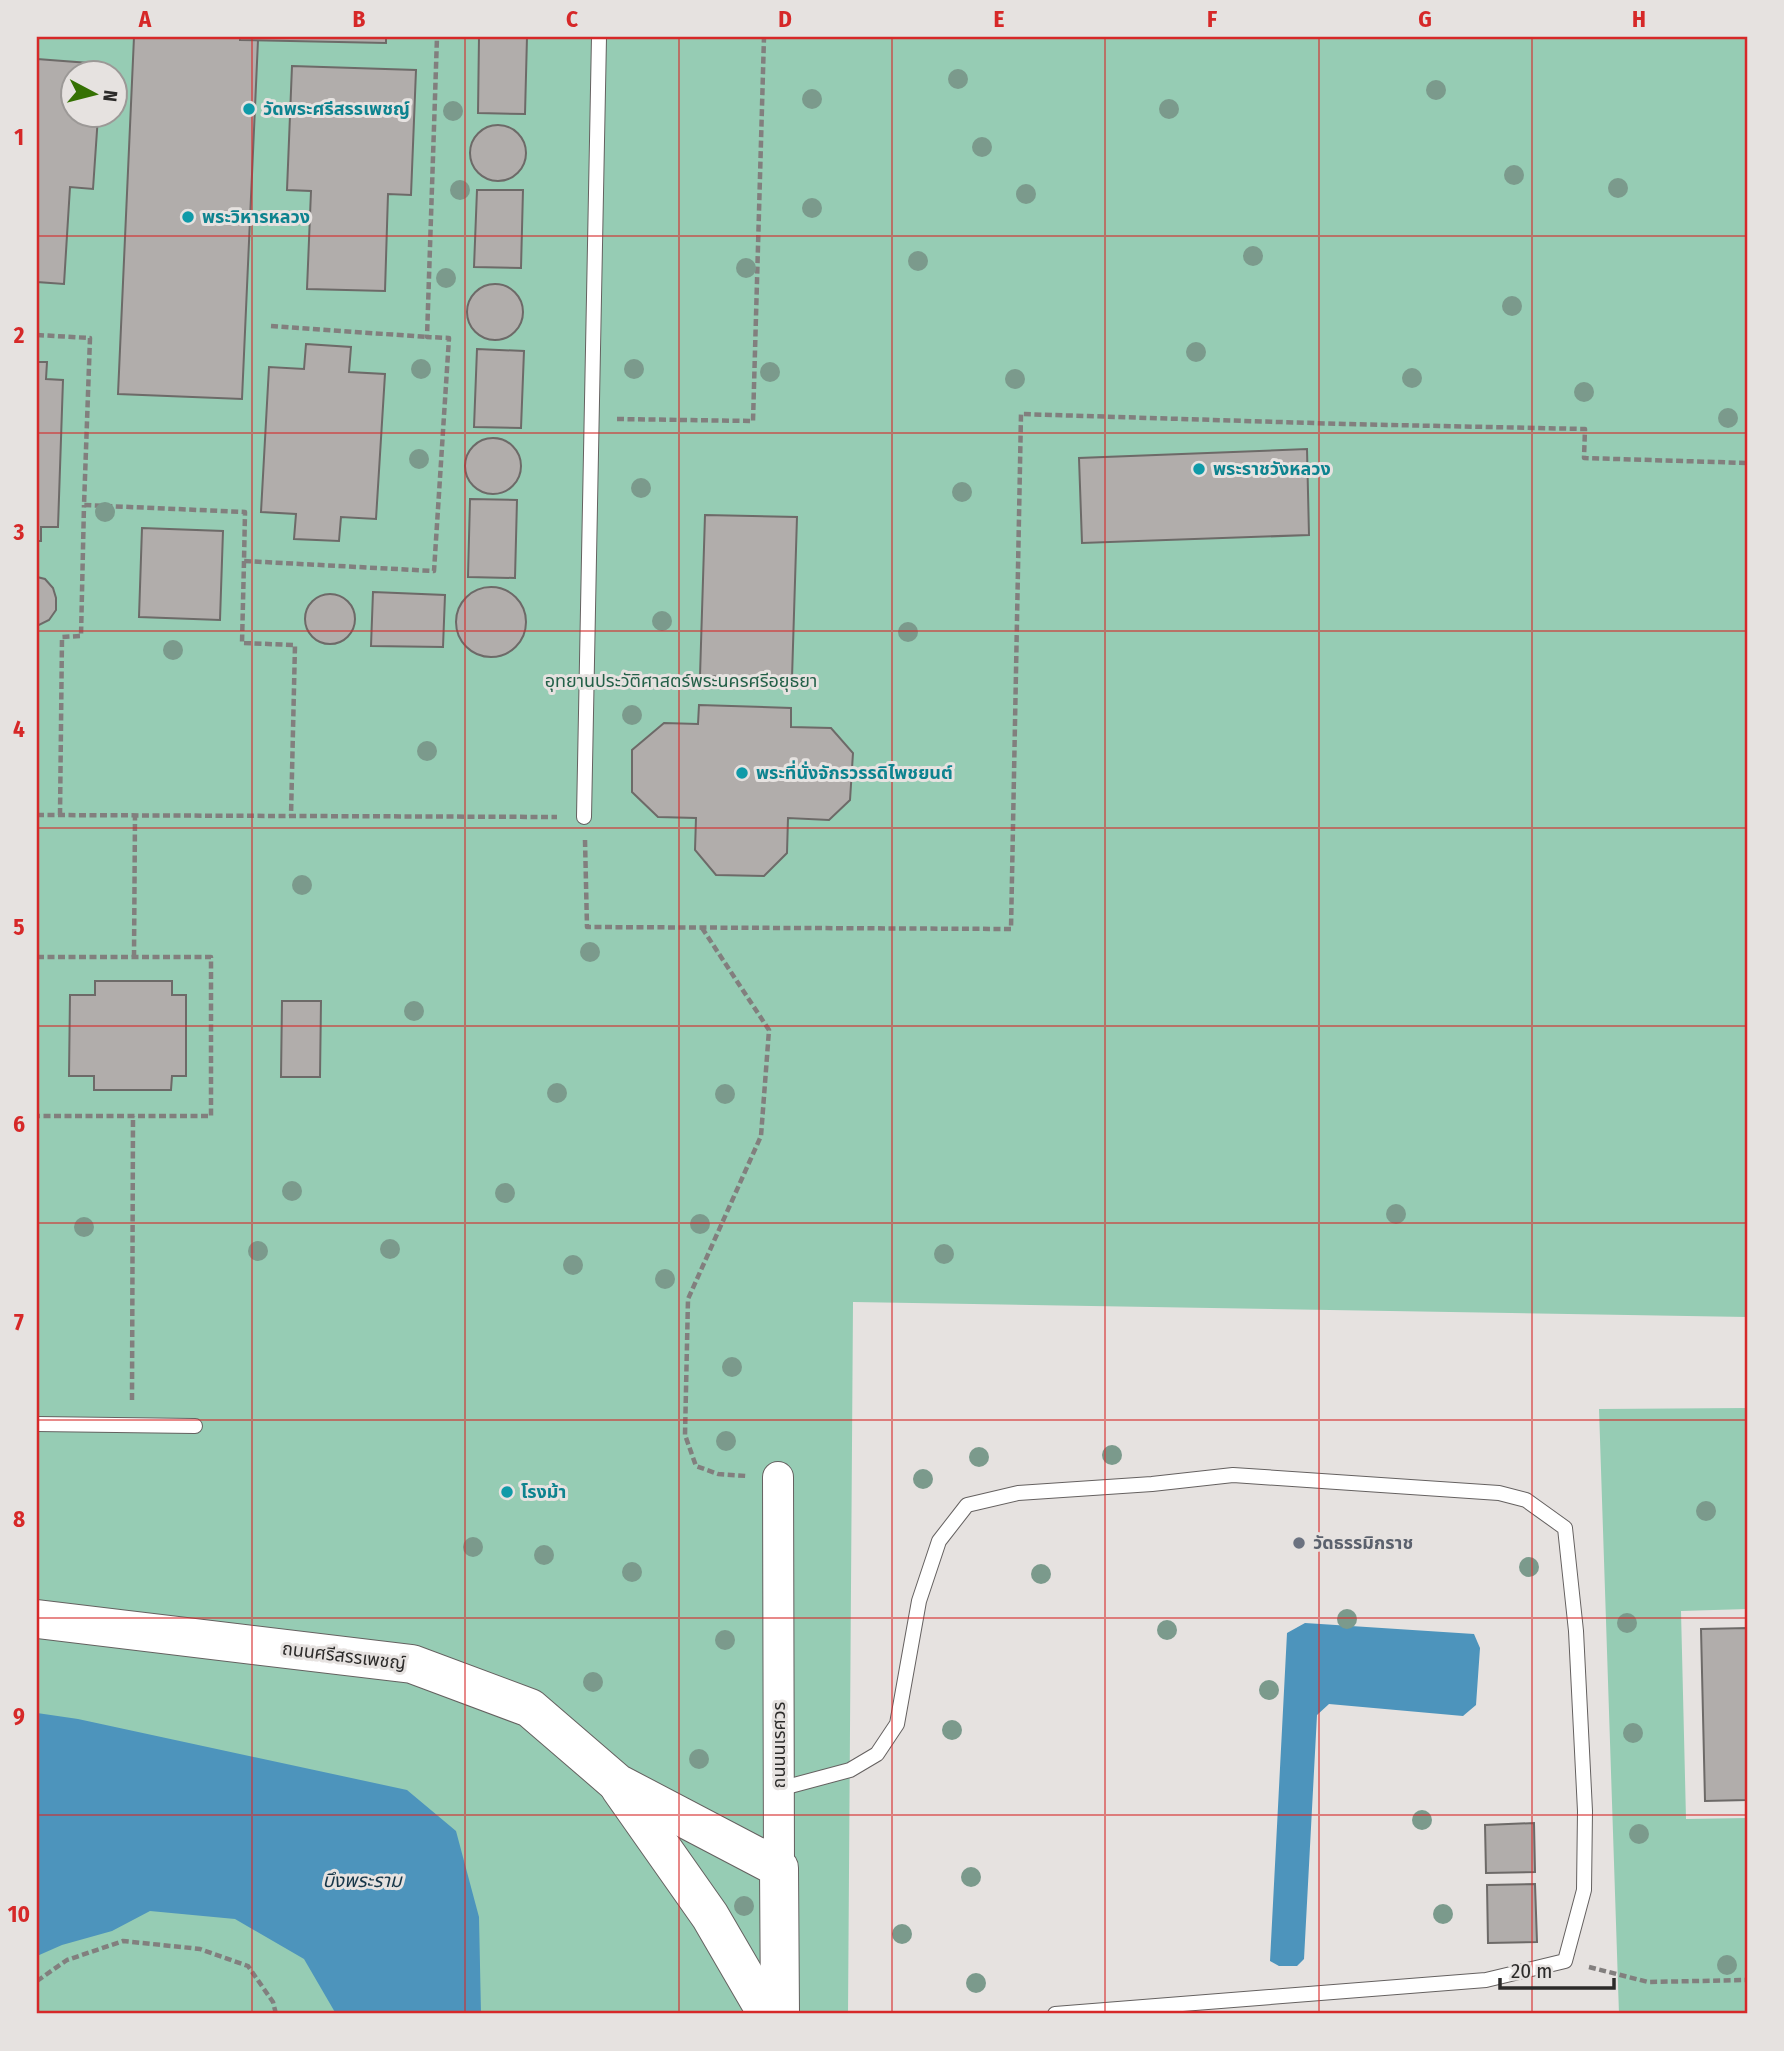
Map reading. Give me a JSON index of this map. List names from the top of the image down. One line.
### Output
{"streets":{"street":["ถนนศรีสรรเพชญ์","ถนนนเรศวร"]},"crossings":[["ถนนศรีสรรเพชญ์","ถนนนเรศวร"]],"water":["บึงพระราม"],"parks":["อุทยานประวัติศาสตร์พระนครศรีอยุธยา"],"places":["วัดพระศรีสรรเพชญ์","พระวิหารหลวง","พระราชวังหลวง","พระที่นั่งจักรวรรดิไพชยนต์","โรงม้า","วัดธรรมิกราช"],"scale_bar":"20 m","north":"right","grid":{"columns":["A","B","C","D","E","F","G","H"],"rows":["1","2","3","4","5","6","7","8","9","10"]}}
